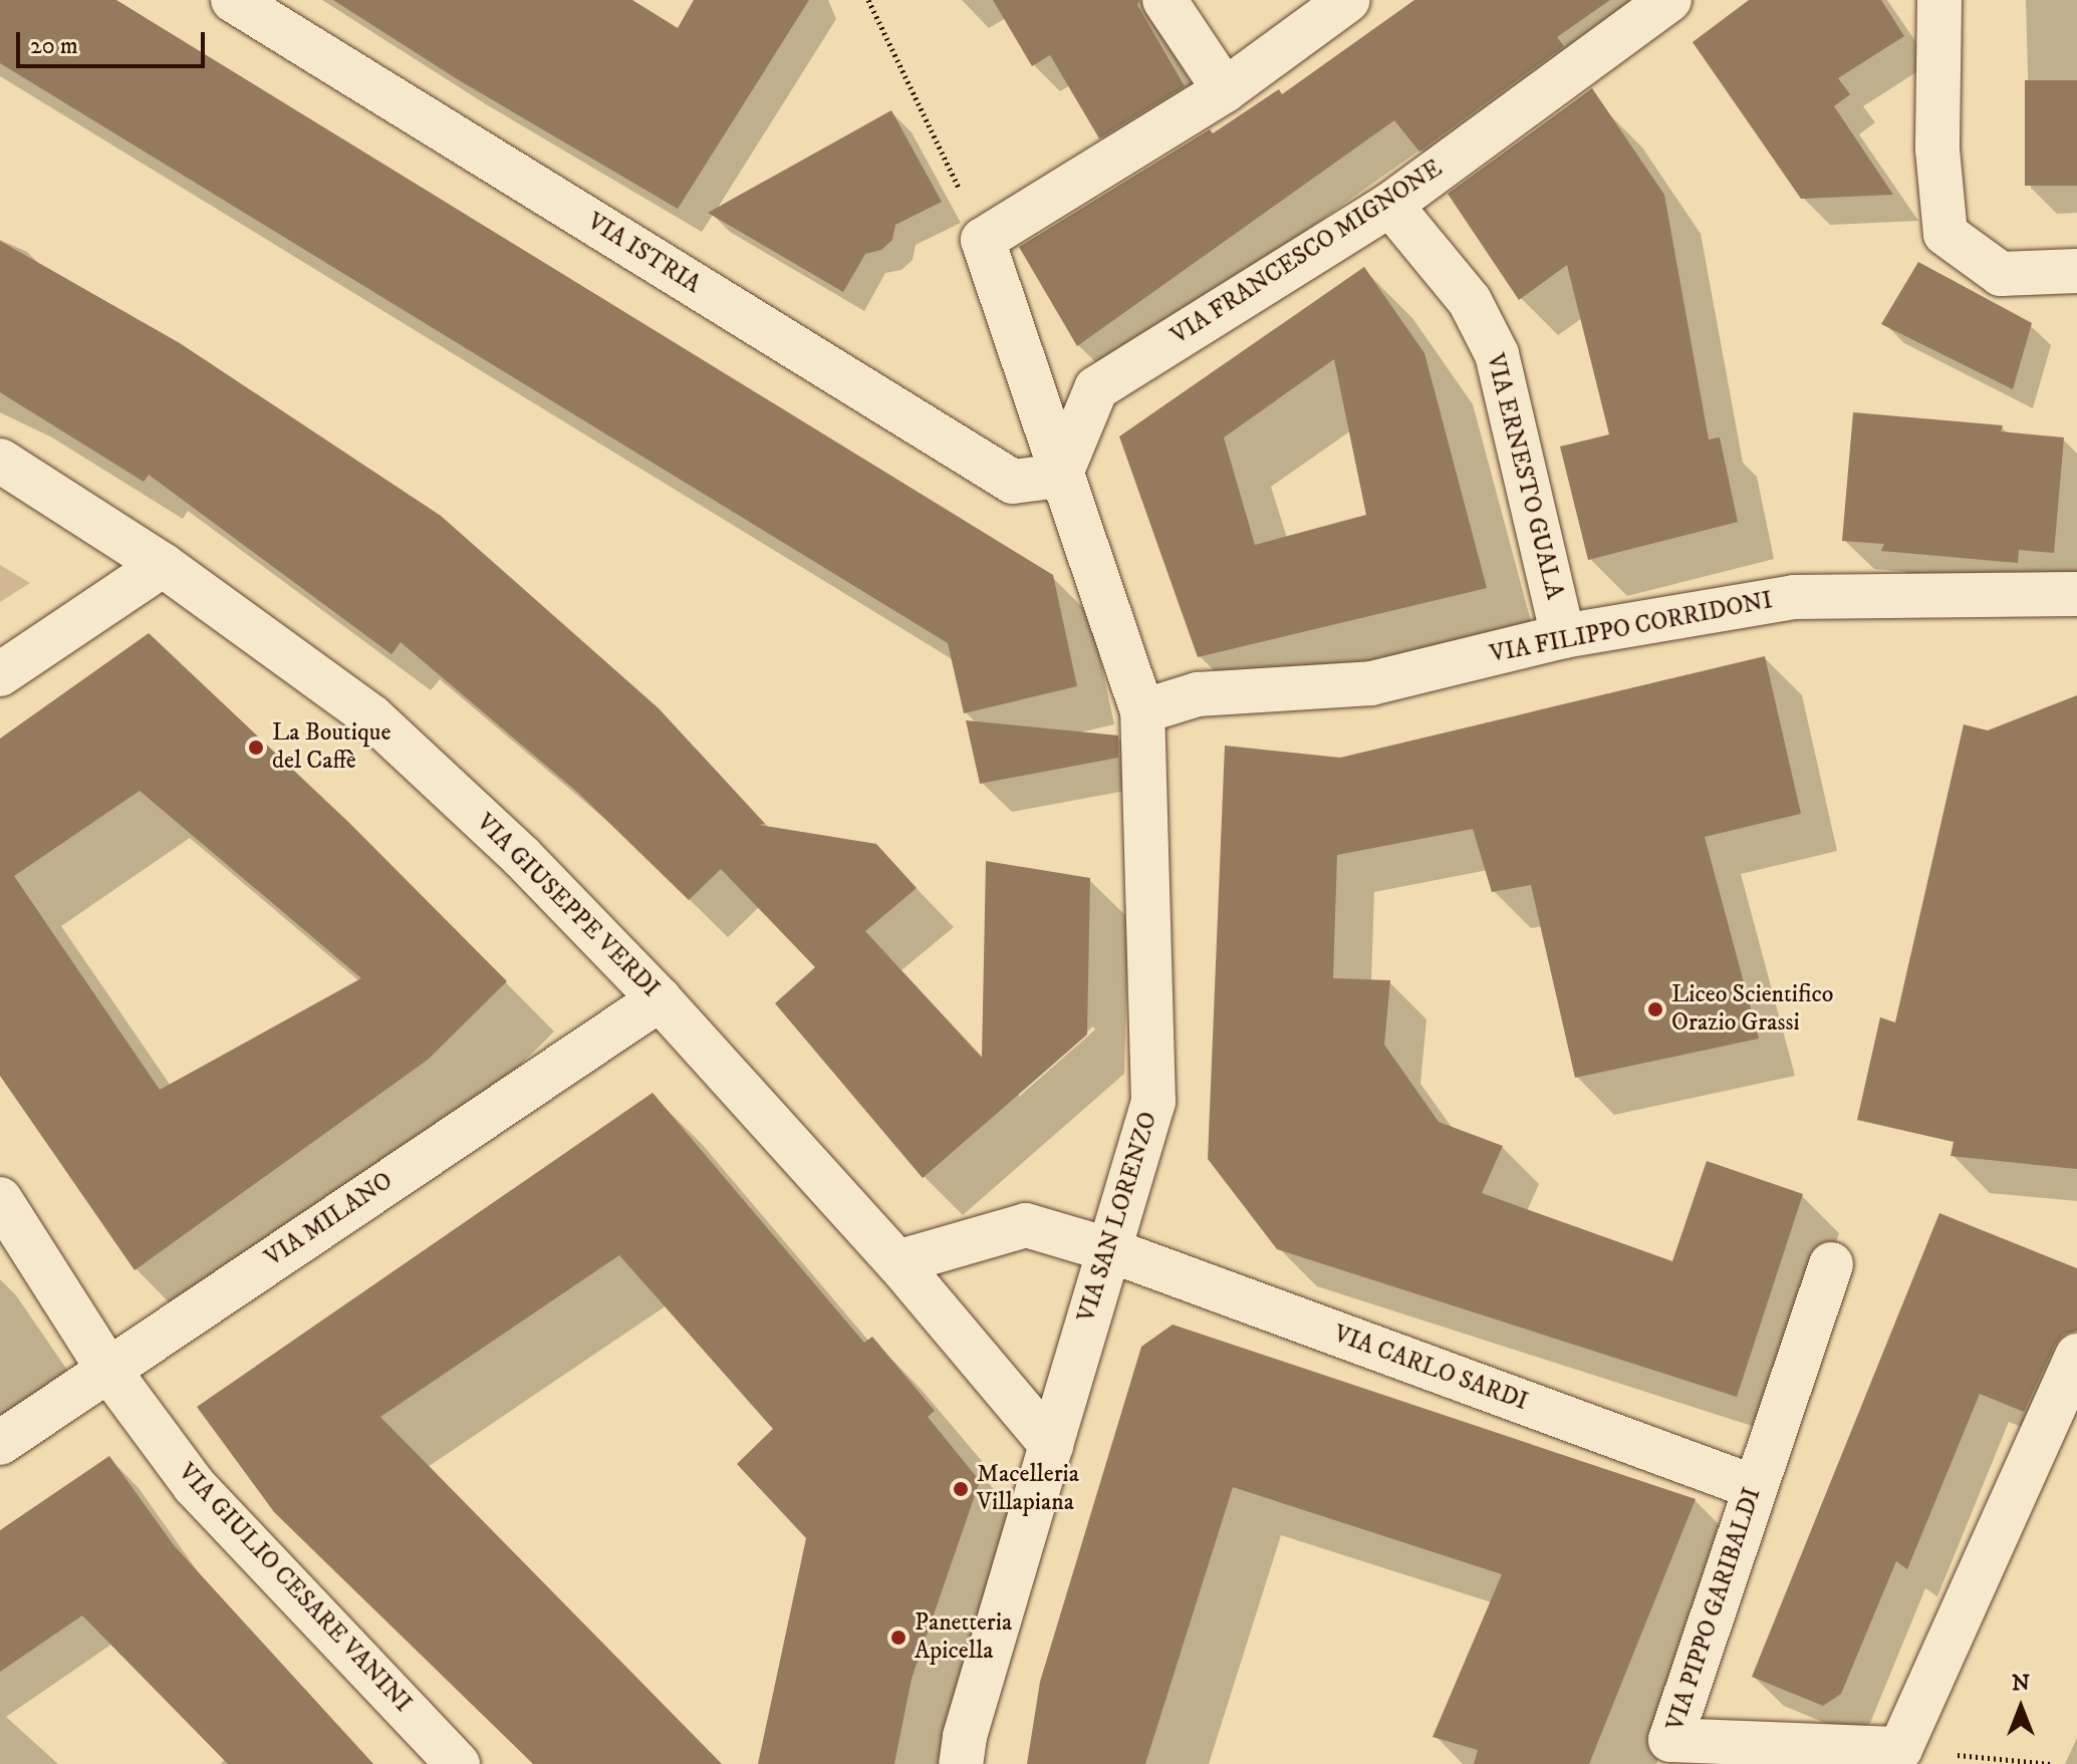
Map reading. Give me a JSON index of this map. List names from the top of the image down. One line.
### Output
{"streets":{"street":["VIA FRANCESCO MIGNONE","VIA ISTRIA","VIA ERNESTO GUALA","VIA FILIPPO CORRIDONI","VIA GIUSEPPE VERDI","VIA SAN LORENZO","VIA MILANO","VIA CARLO SARDI","VIA GIULIO CESARE VANINI","VIA PIPPO GARIBALDI"]},"crossings":[["VIA FRANCESCO MIGNONE","VIA ISTRIA"],["VIA FRANCESCO MIGNONE","VIA ERNESTO GUALA"],["VIA FRANCESCO MIGNONE","VIA SAN LORENZO"],["VIA ISTRIA","VIA SAN LORENZO"],["VIA ERNESTO GUALA","VIA FILIPPO CORRIDONI"],["VIA FILIPPO CORRIDONI","VIA SAN LORENZO"],["VIA GIUSEPPE VERDI","VIA SAN LORENZO"],["VIA GIUSEPPE VERDI","VIA MILANO"],["VIA GIUSEPPE VERDI","VIA CARLO SARDI"],["VIA SAN LORENZO","VIA CARLO SARDI"],["VIA MILANO","VIA GIULIO CESARE VANINI"],["VIA CARLO SARDI","VIA PIPPO GARIBALDI"]],"places":["La Boutique del Caffè","Liceo Scientifico Orazio Grassi","Macelleria Villapiana","Panetteria Apicella"],"scale_bar":"20 m","north":"top"}
